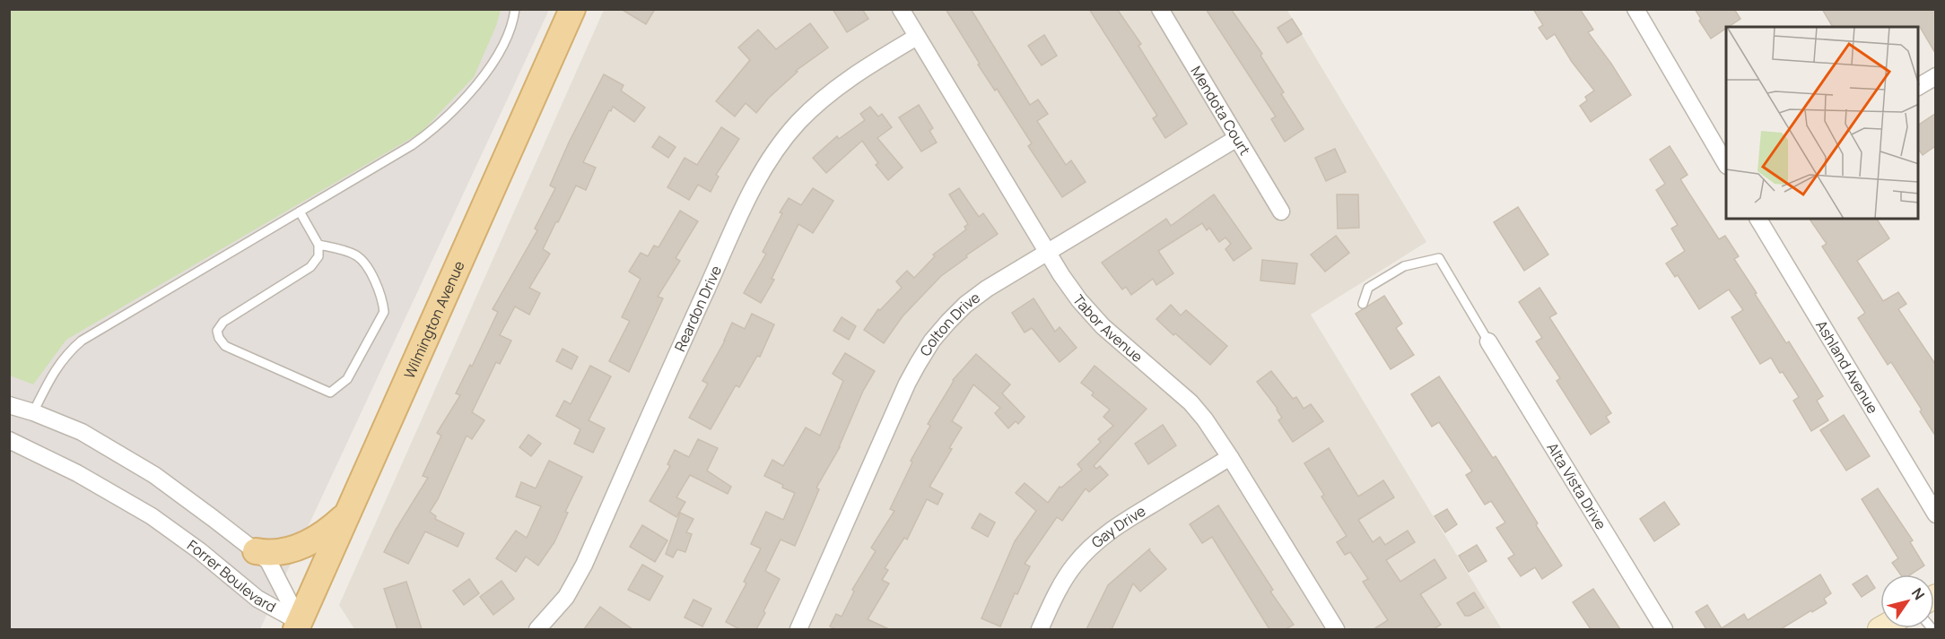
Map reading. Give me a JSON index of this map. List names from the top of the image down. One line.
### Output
{"streets":{"main road":["Wilmington Avenue"],"street":["Mendota Court","Reardon Drive","Colton Drive","Tabor Avenue","Ashland Avenue","Alta Vista Drive","Gay Drive","Forrer Boulevard"]},"crossings":[["Mendota Court","Colton Drive"],["Reardon Drive","Tabor Avenue"],["Wilmington Avenue","Forrer Boulevard"],["Colton Drive","Tabor Avenue"],["Tabor Avenue","Gay Drive"]],"north":"top right"}
